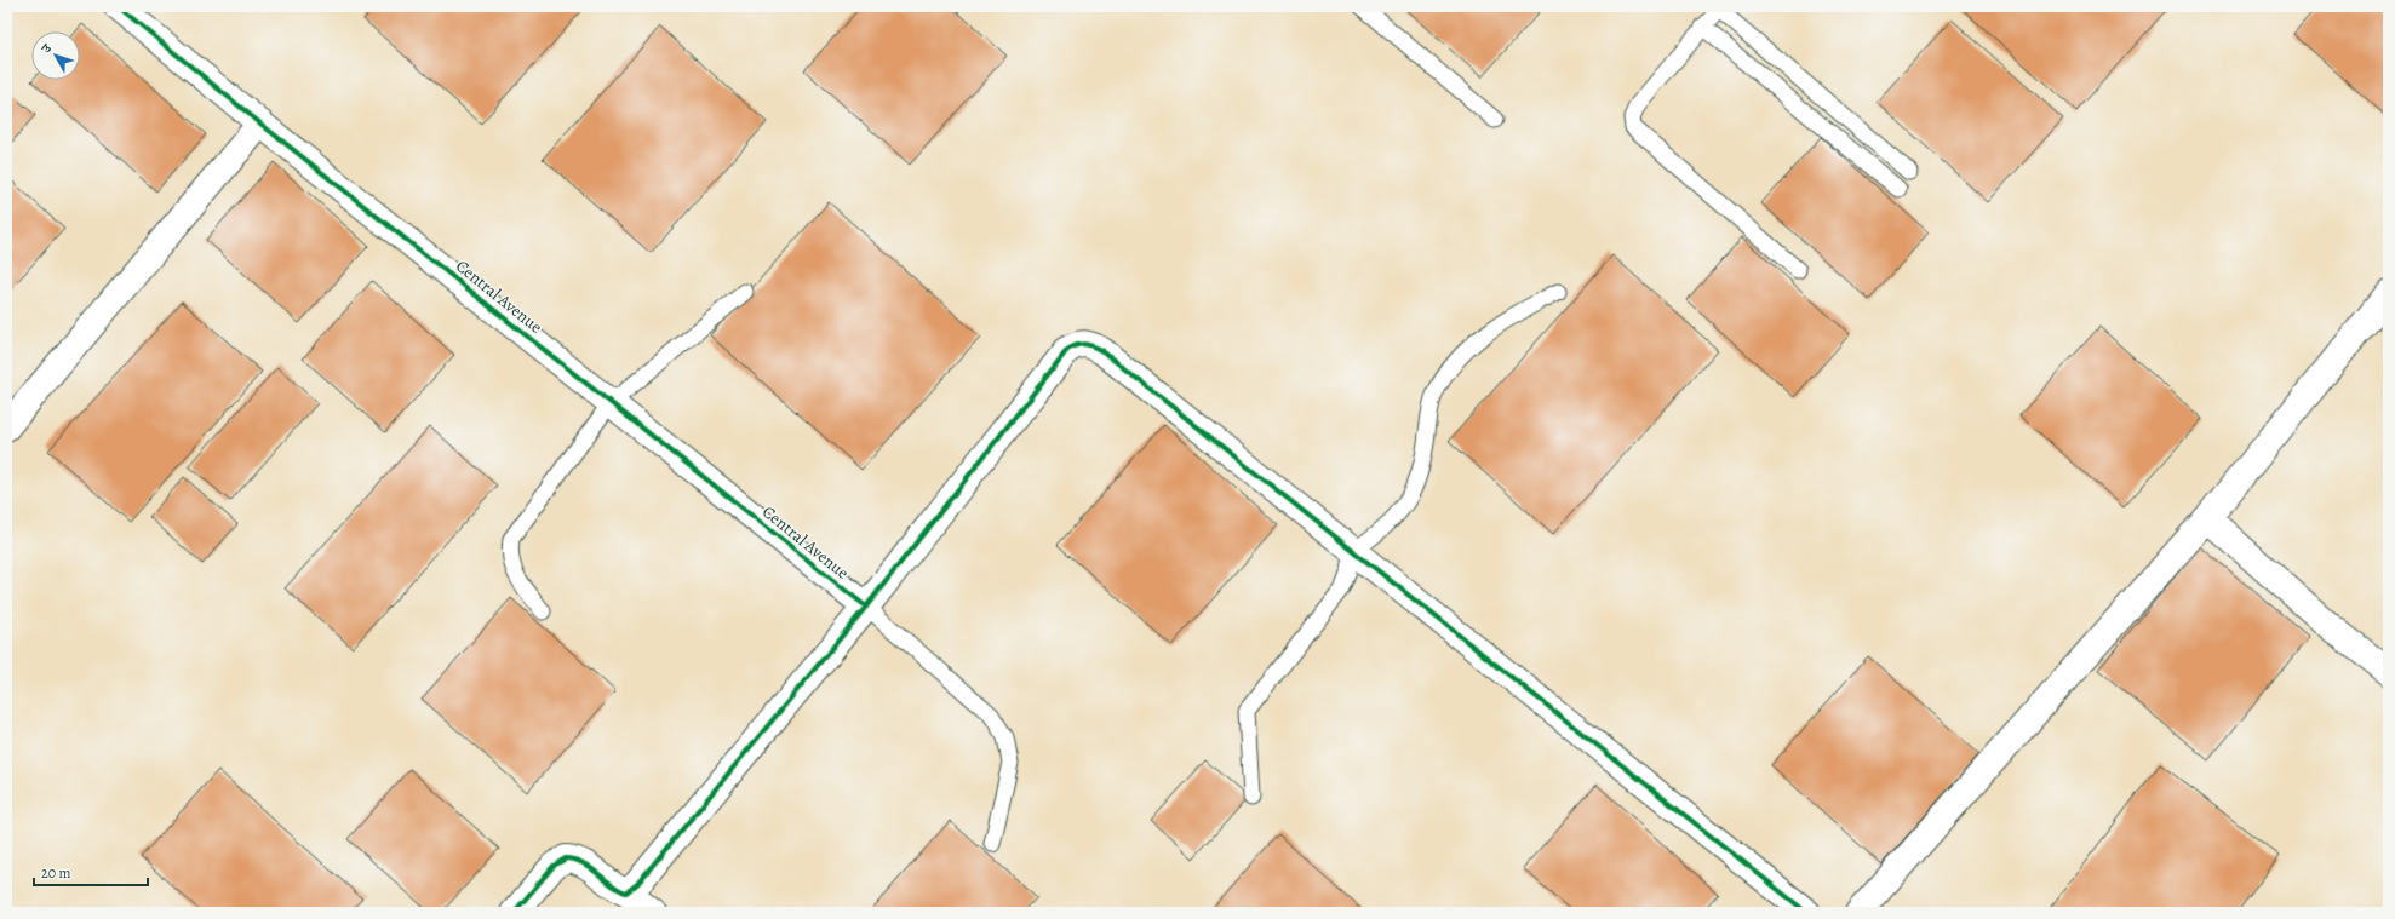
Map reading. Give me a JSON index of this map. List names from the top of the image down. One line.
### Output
{"streets":{"street":["Central Avenue"]},"scale_bar":"20 m","north":"top left"}
